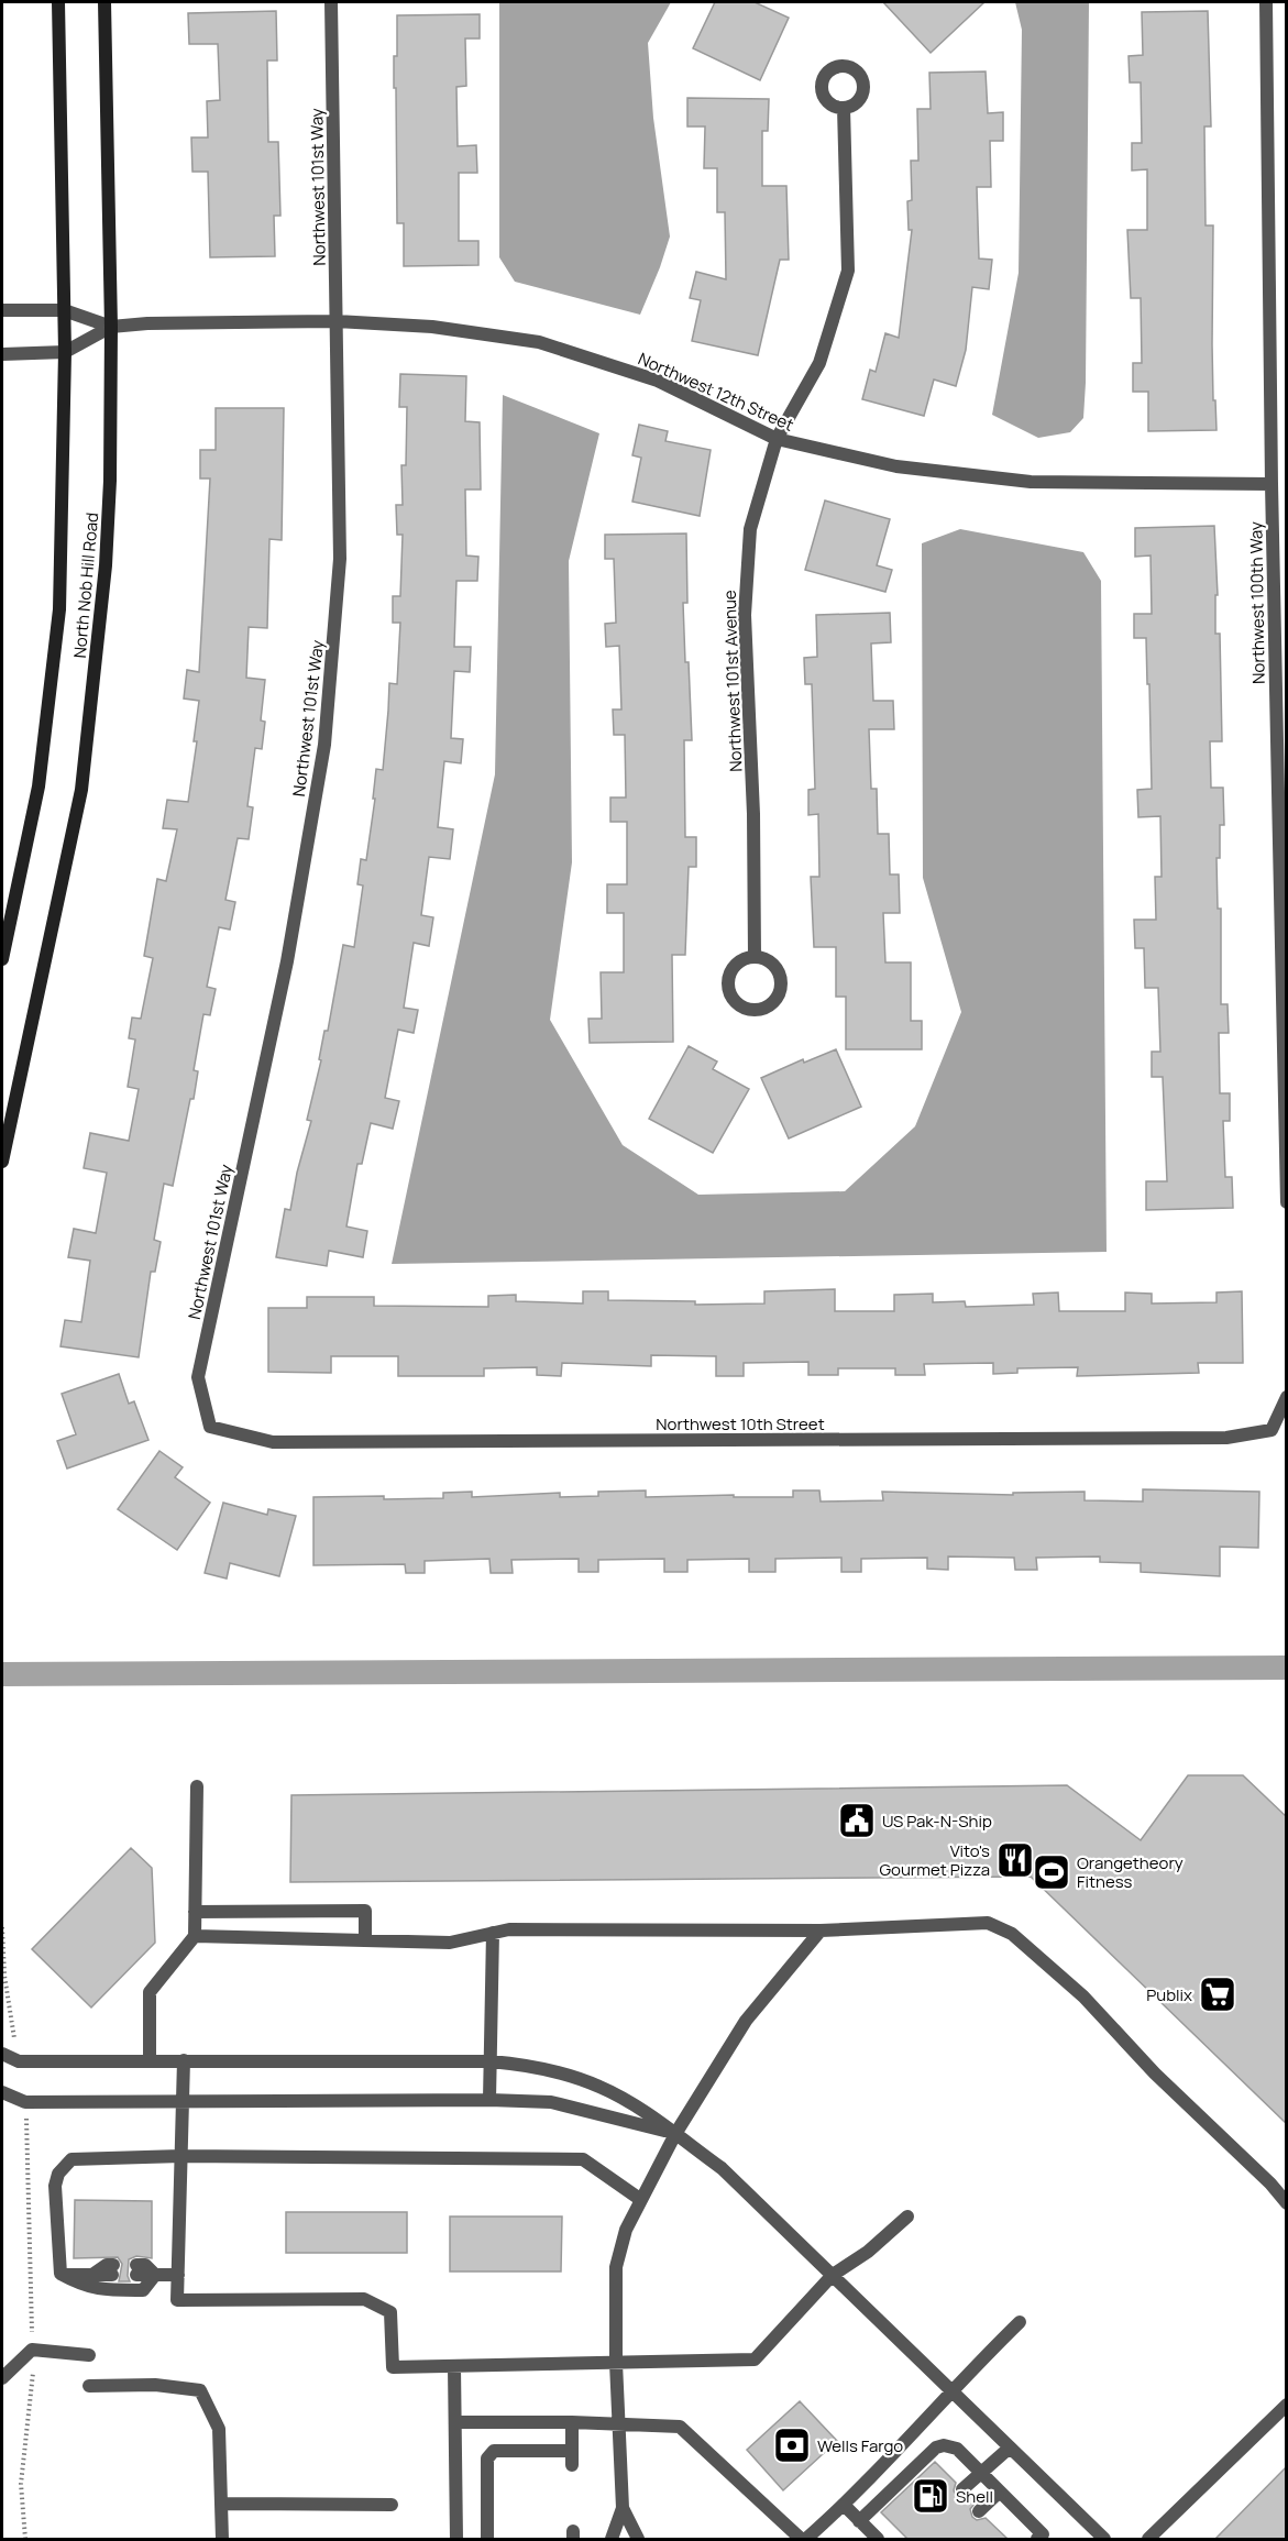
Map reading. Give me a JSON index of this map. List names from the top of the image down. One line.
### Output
{"streets":{"main road":["North Nob Hill Road"],"street":["Northwest 101st Way","Northwest 12th Street","Northwest 100th Way","Northwest 101st Avenue","Northwest 10th Street"]},"crossings":[["Northwest 101st Way","Northwest 12th Street"],["Northwest 101st Way","Northwest 10th Street"],["Northwest 12th Street","North Nob Hill Road"],["Northwest 12th Street","Northwest 100th Way"],["Northwest 12th Street","Northwest 101st Avenue"]],"places":{"public building":["US Pak-N-Ship"],"restaurant":["Vito's Gourmet Pizza"],"sports":["Orangetheory Fitness"],"supermarket":["Publix"],"bank":["Wells Fargo"],"fuel station":["Shell"]}}
